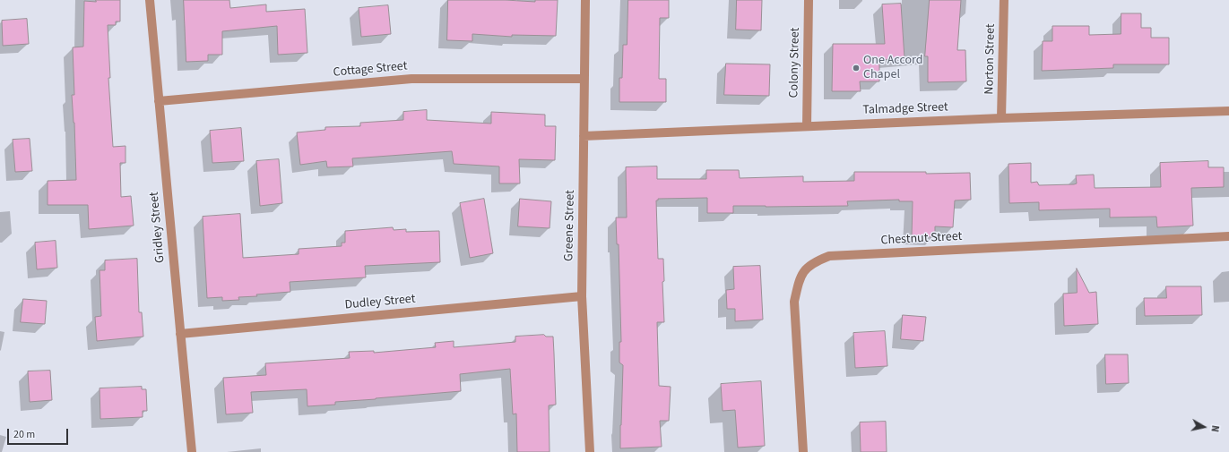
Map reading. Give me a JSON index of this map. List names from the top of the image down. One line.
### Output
{"streets":{"street":["Norton Street","Colony Street","Cottage Street","Talmadge Street","Greene Street","Gridley Street","Chestnut Street","Dudley Street"]},"crossings":[["Norton Street","Talmadge Street"],["Colony Street","Talmadge Street"],["Cottage Street","Greene Street"],["Cottage Street","Gridley Street"],["Talmadge Street","Greene Street"],["Greene Street","Dudley Street"],["Gridley Street","Dudley Street"]],"places":["One Accord Chapel"],"scale_bar":"20 m","north":"right"}
